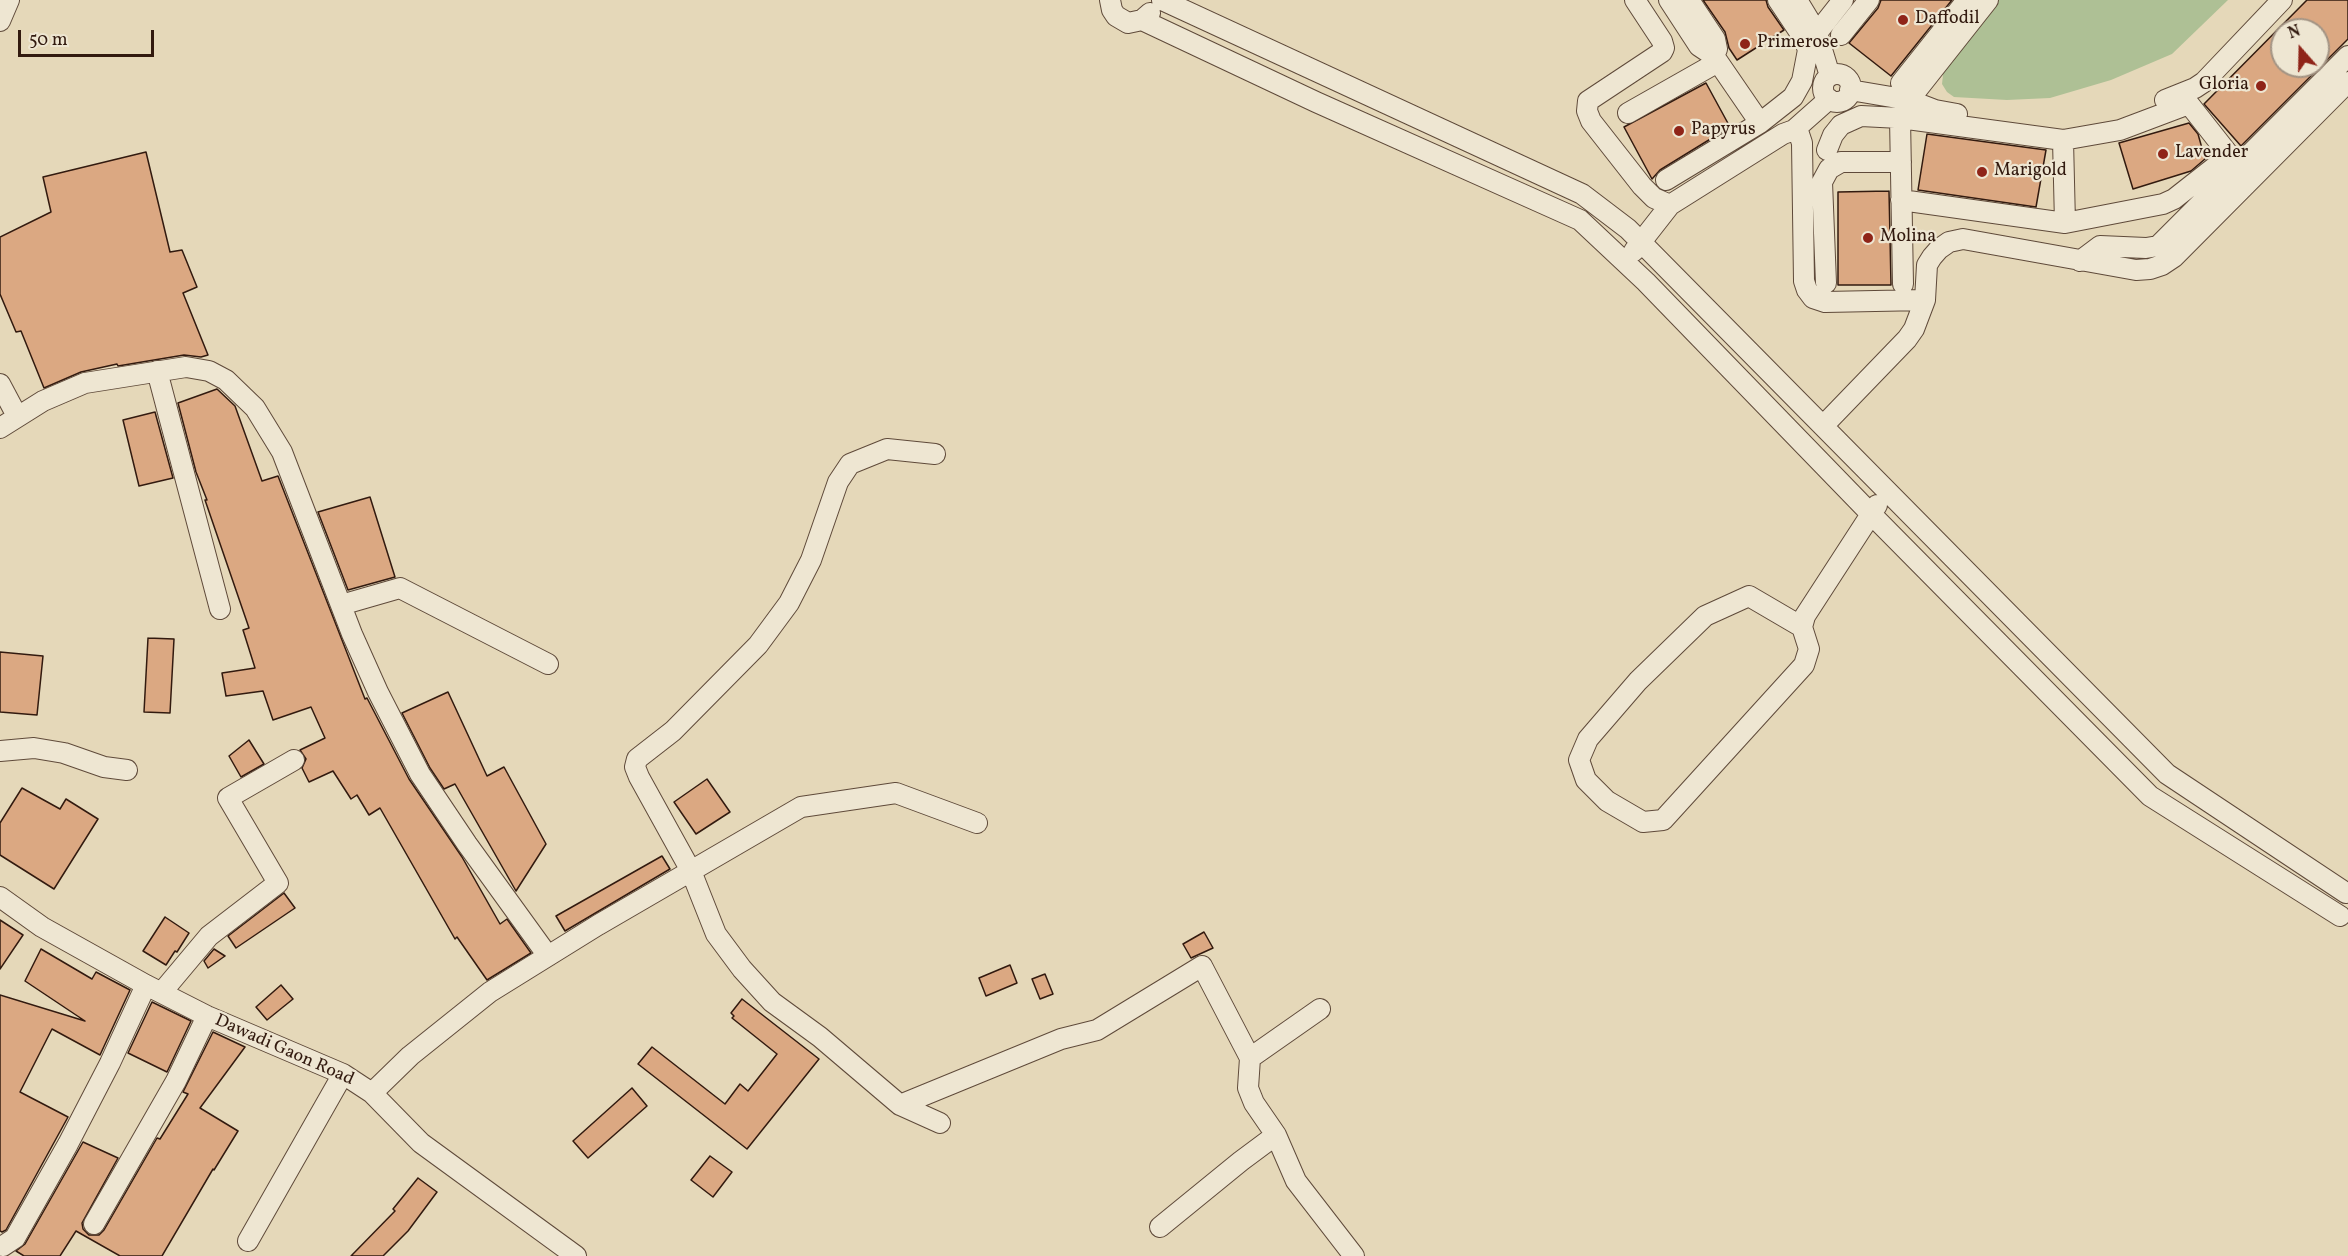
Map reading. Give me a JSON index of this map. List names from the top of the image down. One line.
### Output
{"streets":{"street":["Dawadi Gaon Road"]},"places":["Daffodil","Primerose","Gloria","Papyrus","Lavender","Marigold","Molina"],"scale_bar":"50 m","north":"top"}
